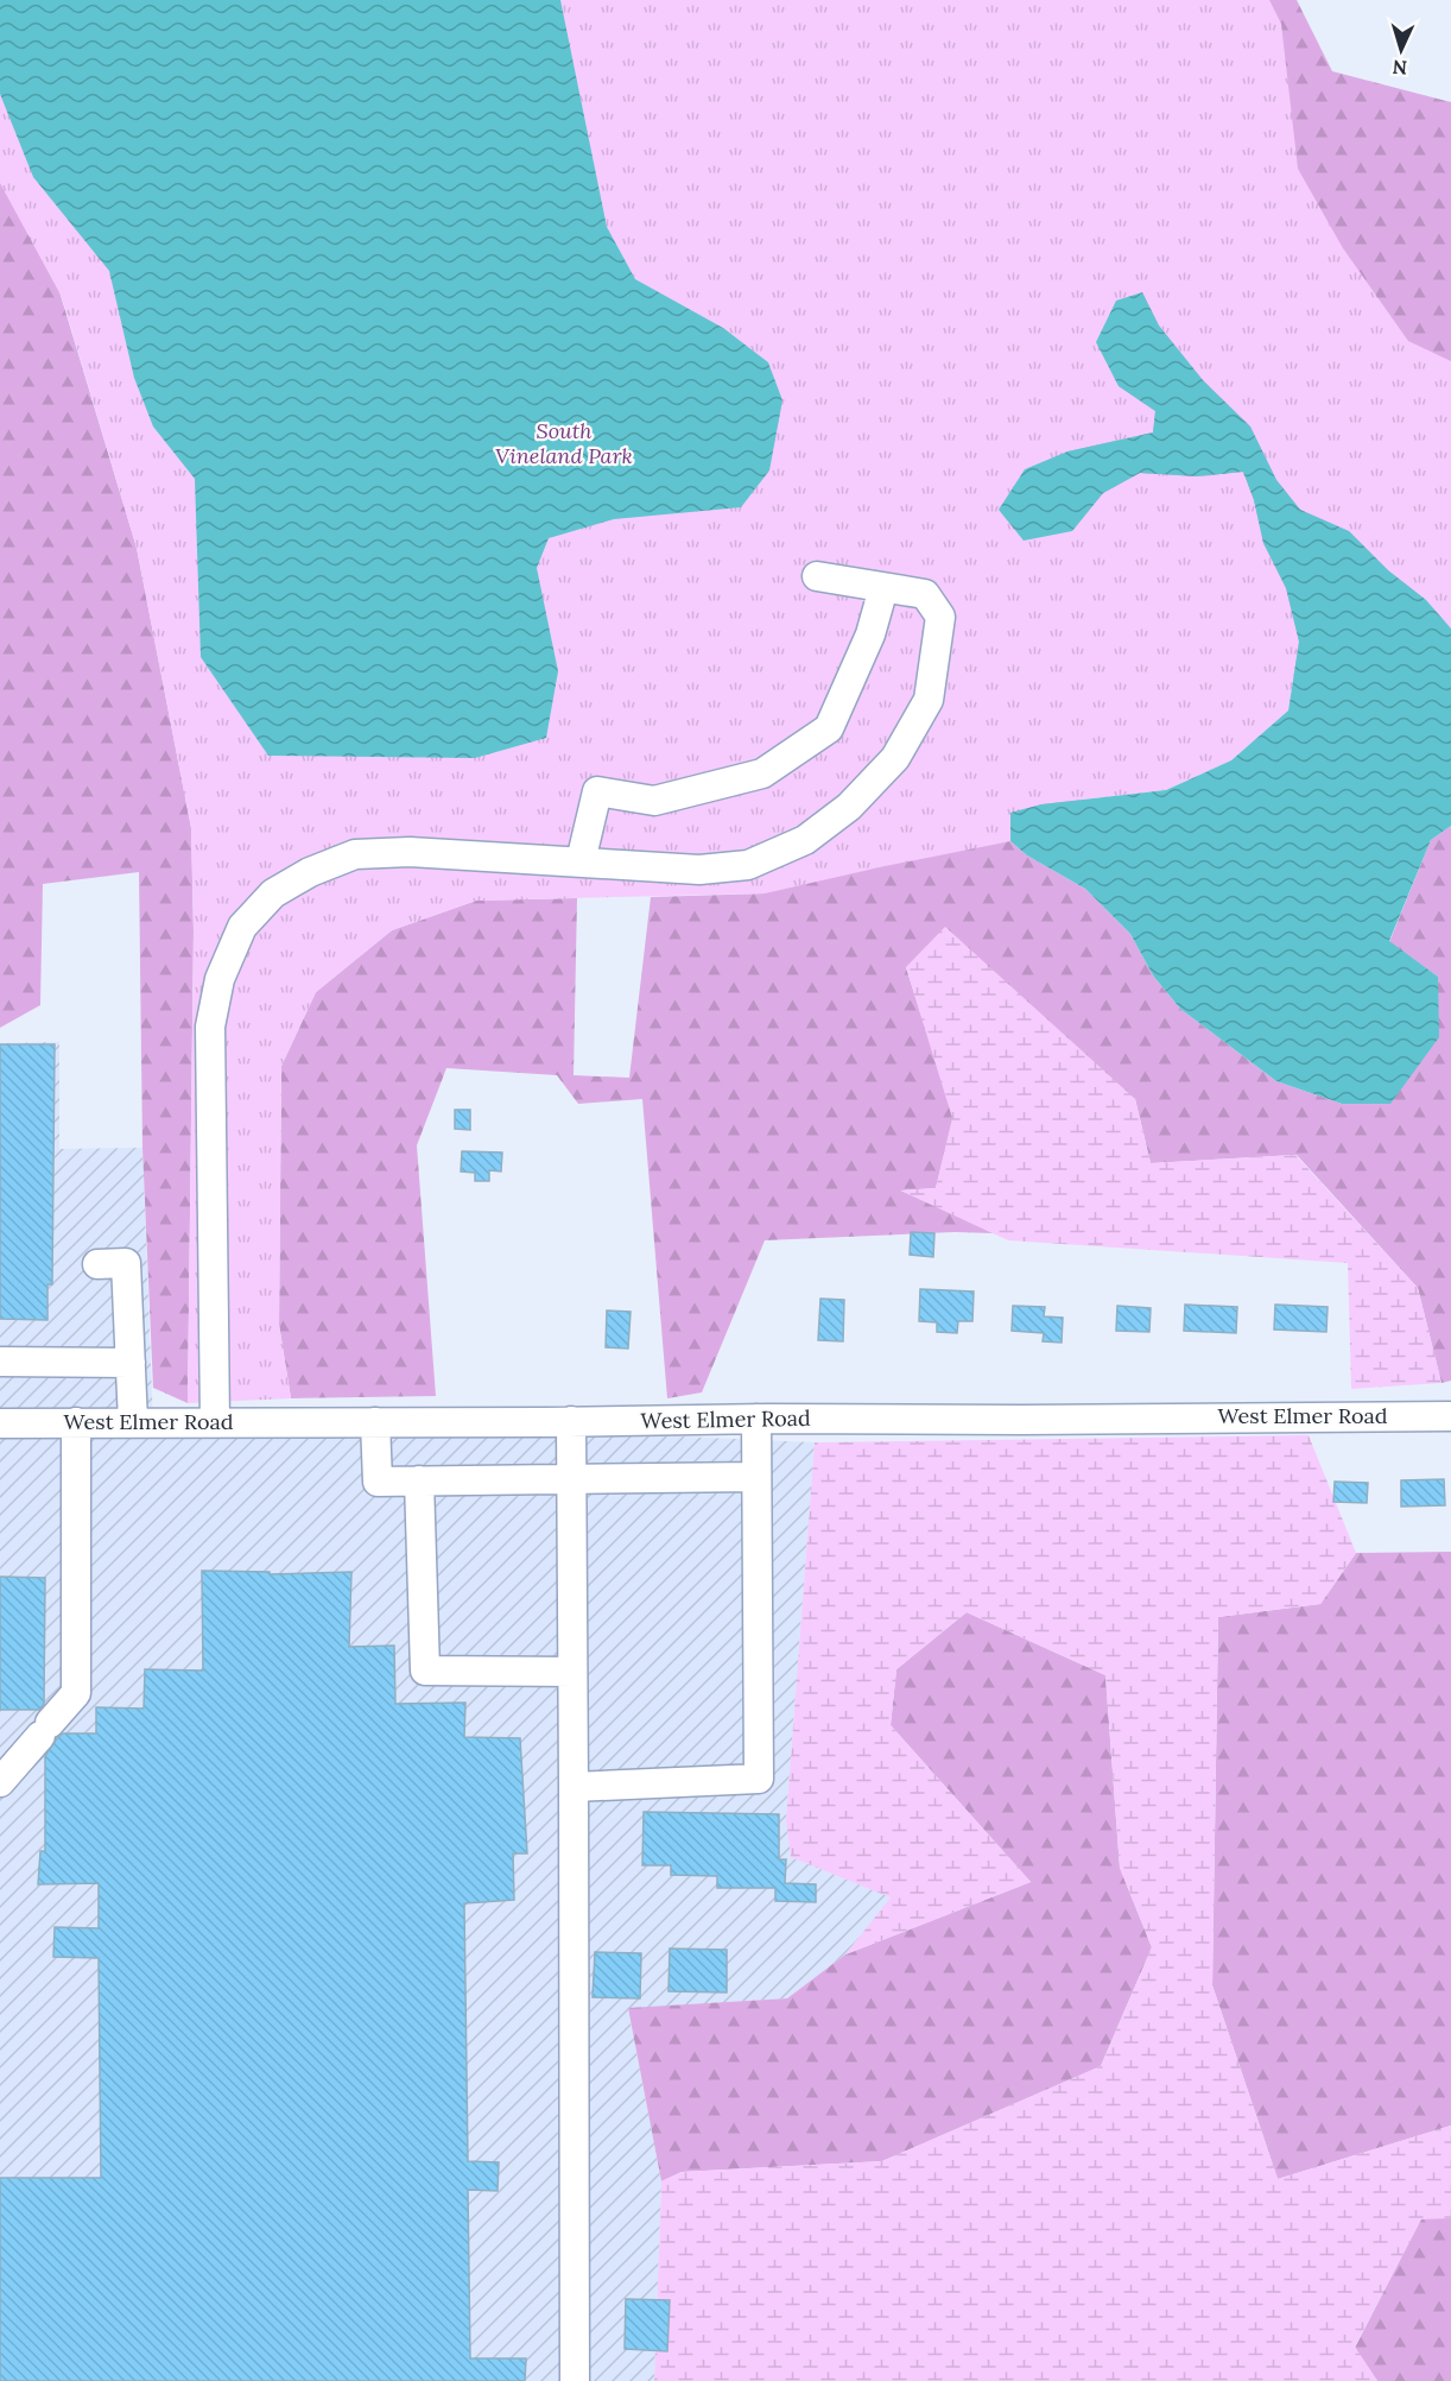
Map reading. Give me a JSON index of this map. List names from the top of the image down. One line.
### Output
{"streets":{"street":["West Elmer Road"]},"parks":["South Vineland Park"],"north":"bottom"}
